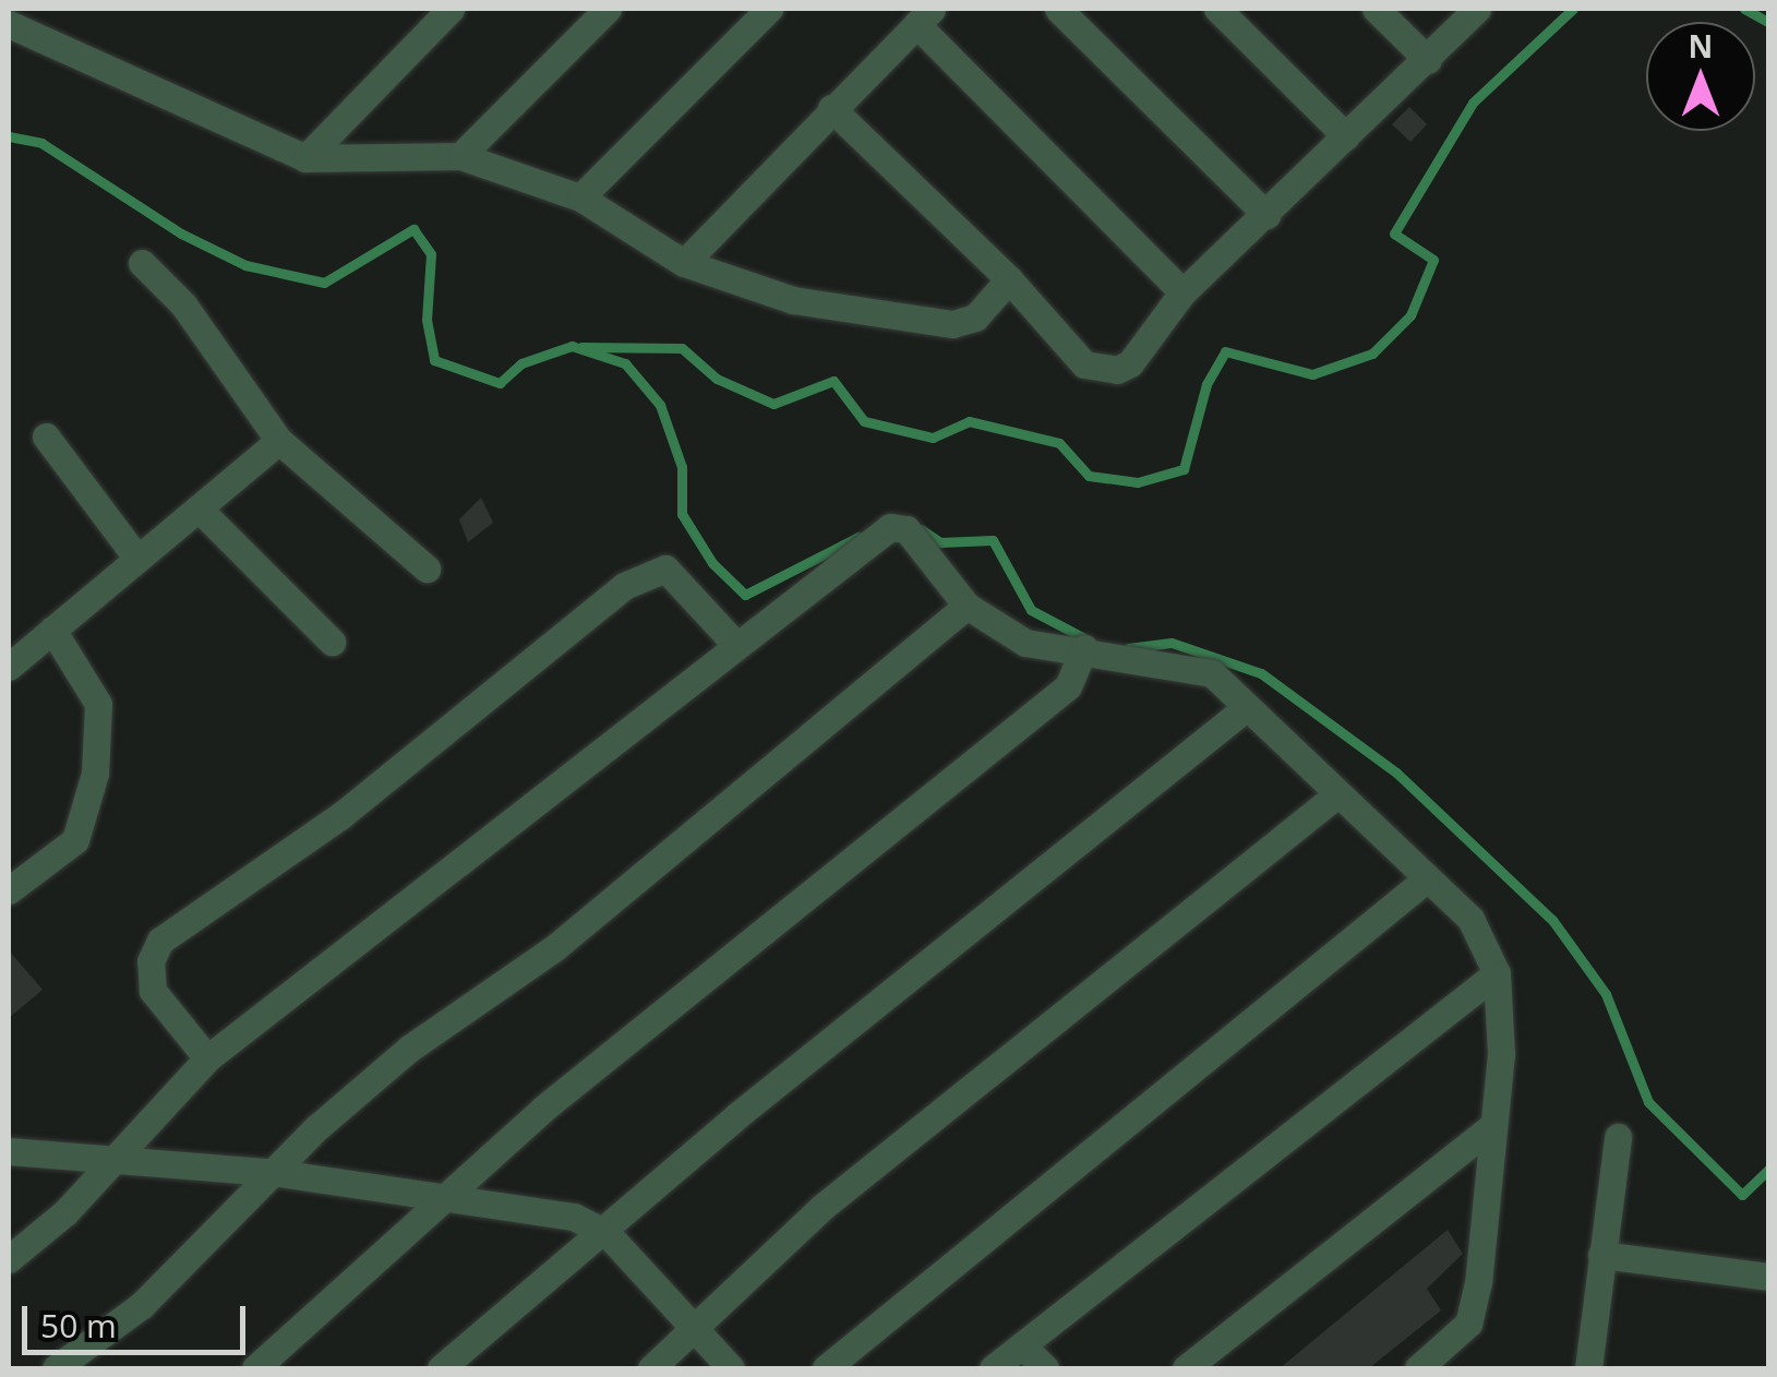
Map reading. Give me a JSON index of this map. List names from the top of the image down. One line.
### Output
{"scale_bar":"50 m","north":"top"}
